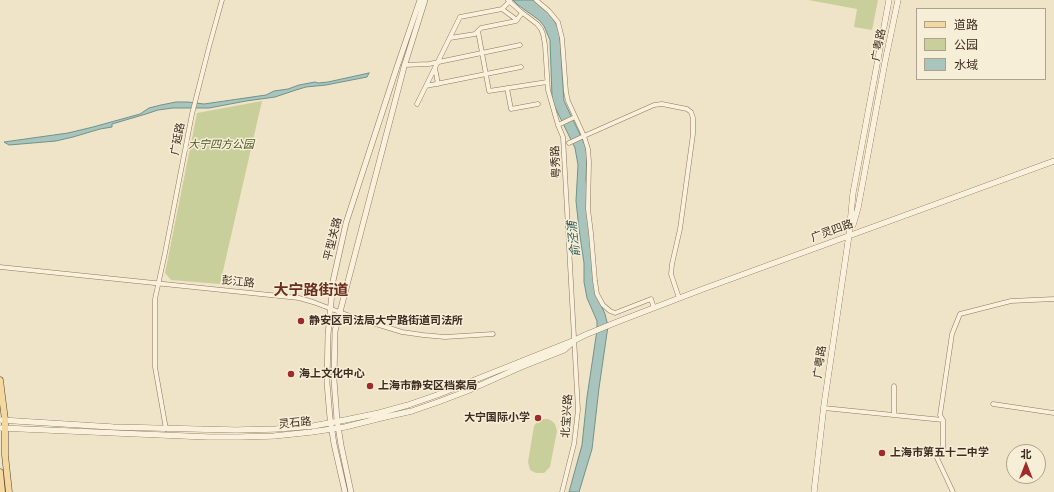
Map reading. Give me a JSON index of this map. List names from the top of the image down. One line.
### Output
{"streets":{"main road":["广粤路","广灵四路","灵石路"],"street":["广延路","粤秀路","平型关路","彭江路","北宝兴路"]},"crossings":[["广粤路","广灵四路"],["广延路","彭江路"],["广延路","灵石路"],["粤秀路","北宝兴路"],["粤秀路","灵石路"],["广灵四路","灵石路"],["平型关路","彭江路"],["平型关路","灵石路"],["北宝兴路","灵石路"]],"districts":["大宁路街道"],"water":["俞泾浦"],"parks":["大宁四方公园"],"places":["静安区司法局大宁路街道司法所","海上文化中心","上海市静安区档案局","大宁国际小学","上海市第五十二中学"],"legend":["道路","公园","水域"],"north":"top"}
